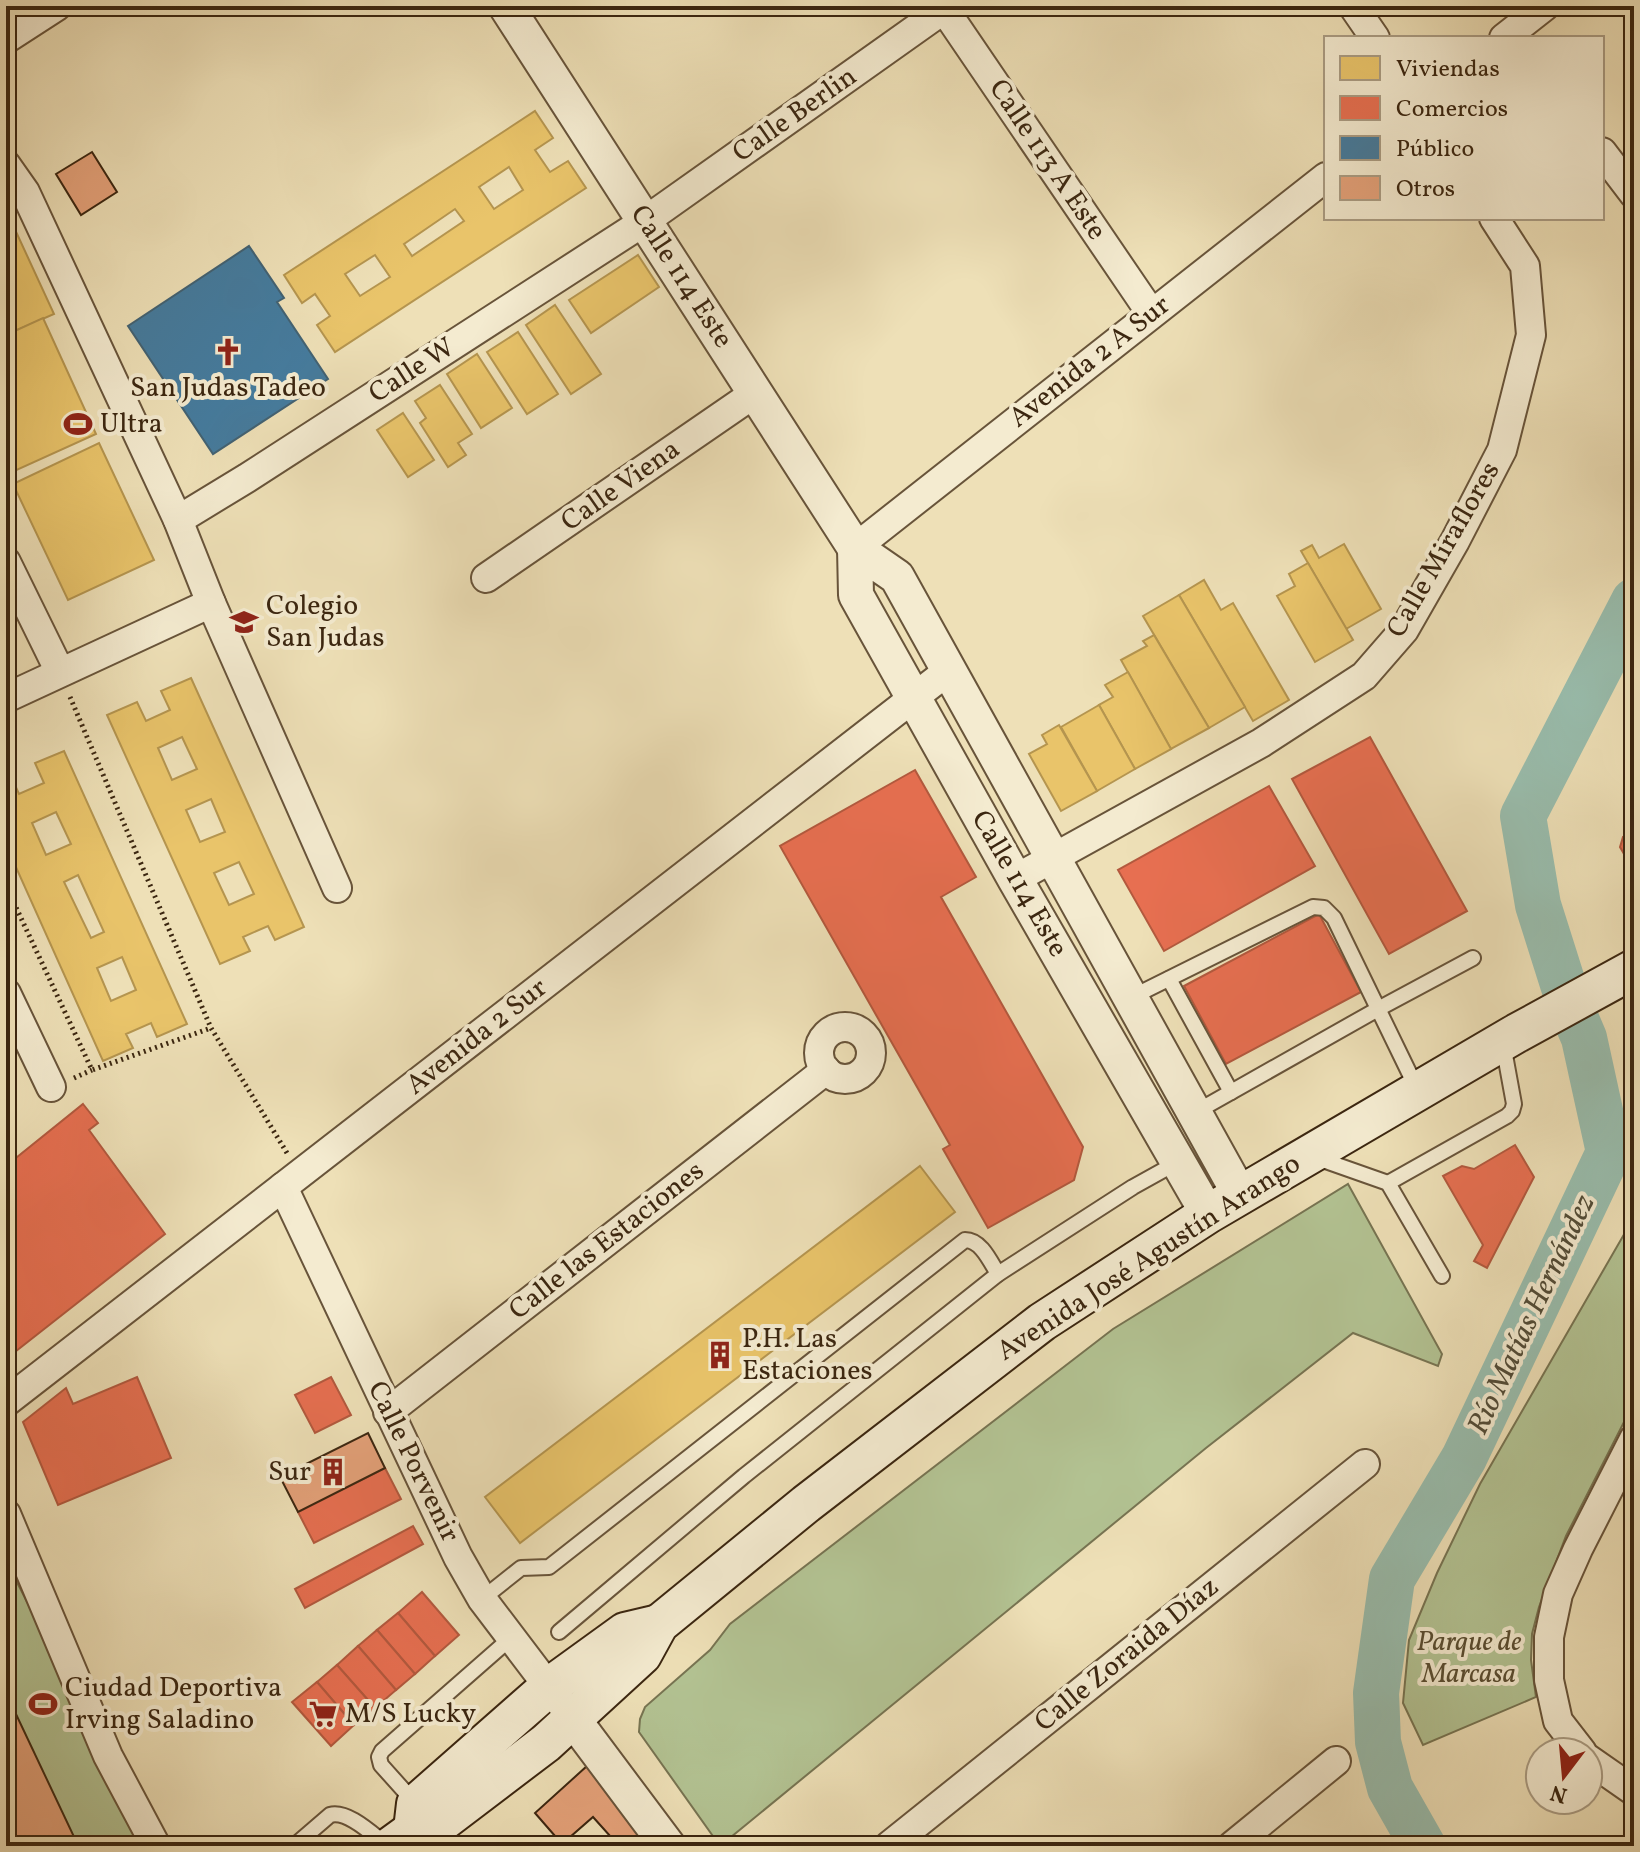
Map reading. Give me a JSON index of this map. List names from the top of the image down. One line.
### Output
{"streets":{"main road":["Avenida José Agustín Arango"],"street":["Calle Berlin","Calle 113 A Este","Calle 114 Este","Avenida 2 A Sur","Calle W","Calle Viena","Calle Miraflores","Avenida 2 Sur","Calle las Estaciones","Calle Porvenir","Calle Zoraida Díaz"]},"crossings":[["Calle Berlin","Calle 113 A Este"],["Calle Berlin","Calle 114 Este"],["Calle Berlin","Calle W"],["Calle 113 A Este","Avenida 2 A Sur"],["Calle 114 Este","Avenida 2 A Sur"],["Calle 114 Este","Calle W"],["Calle 114 Este","Calle Viena"],["Calle 114 Este","Calle Miraflores"],["Calle 114 Este","Avenida 2 Sur"],["Calle 114 Este","Avenida José Agustín Arango"],["Avenida 2 Sur","Calle Porvenir"],["Calle las Estaciones","Calle Porvenir"],["Avenida José Agustín Arango","Calle Porvenir"]],"water":["Río Matías Hernández"],"parks":["Parque de Marcasa"],"places":{"church":["San Judas Tadeo"],"sports":["Ultra","Ciudad Deportiva Irving Saladino"],"school or university":["Colegio San Judas"],"building":["P.H. Las Estaciones","Sur"],"supermarket":["M/S Lucky"]},"legend":["Viviendas","Comercios","Público","Otros"],"north":"bottom"}
